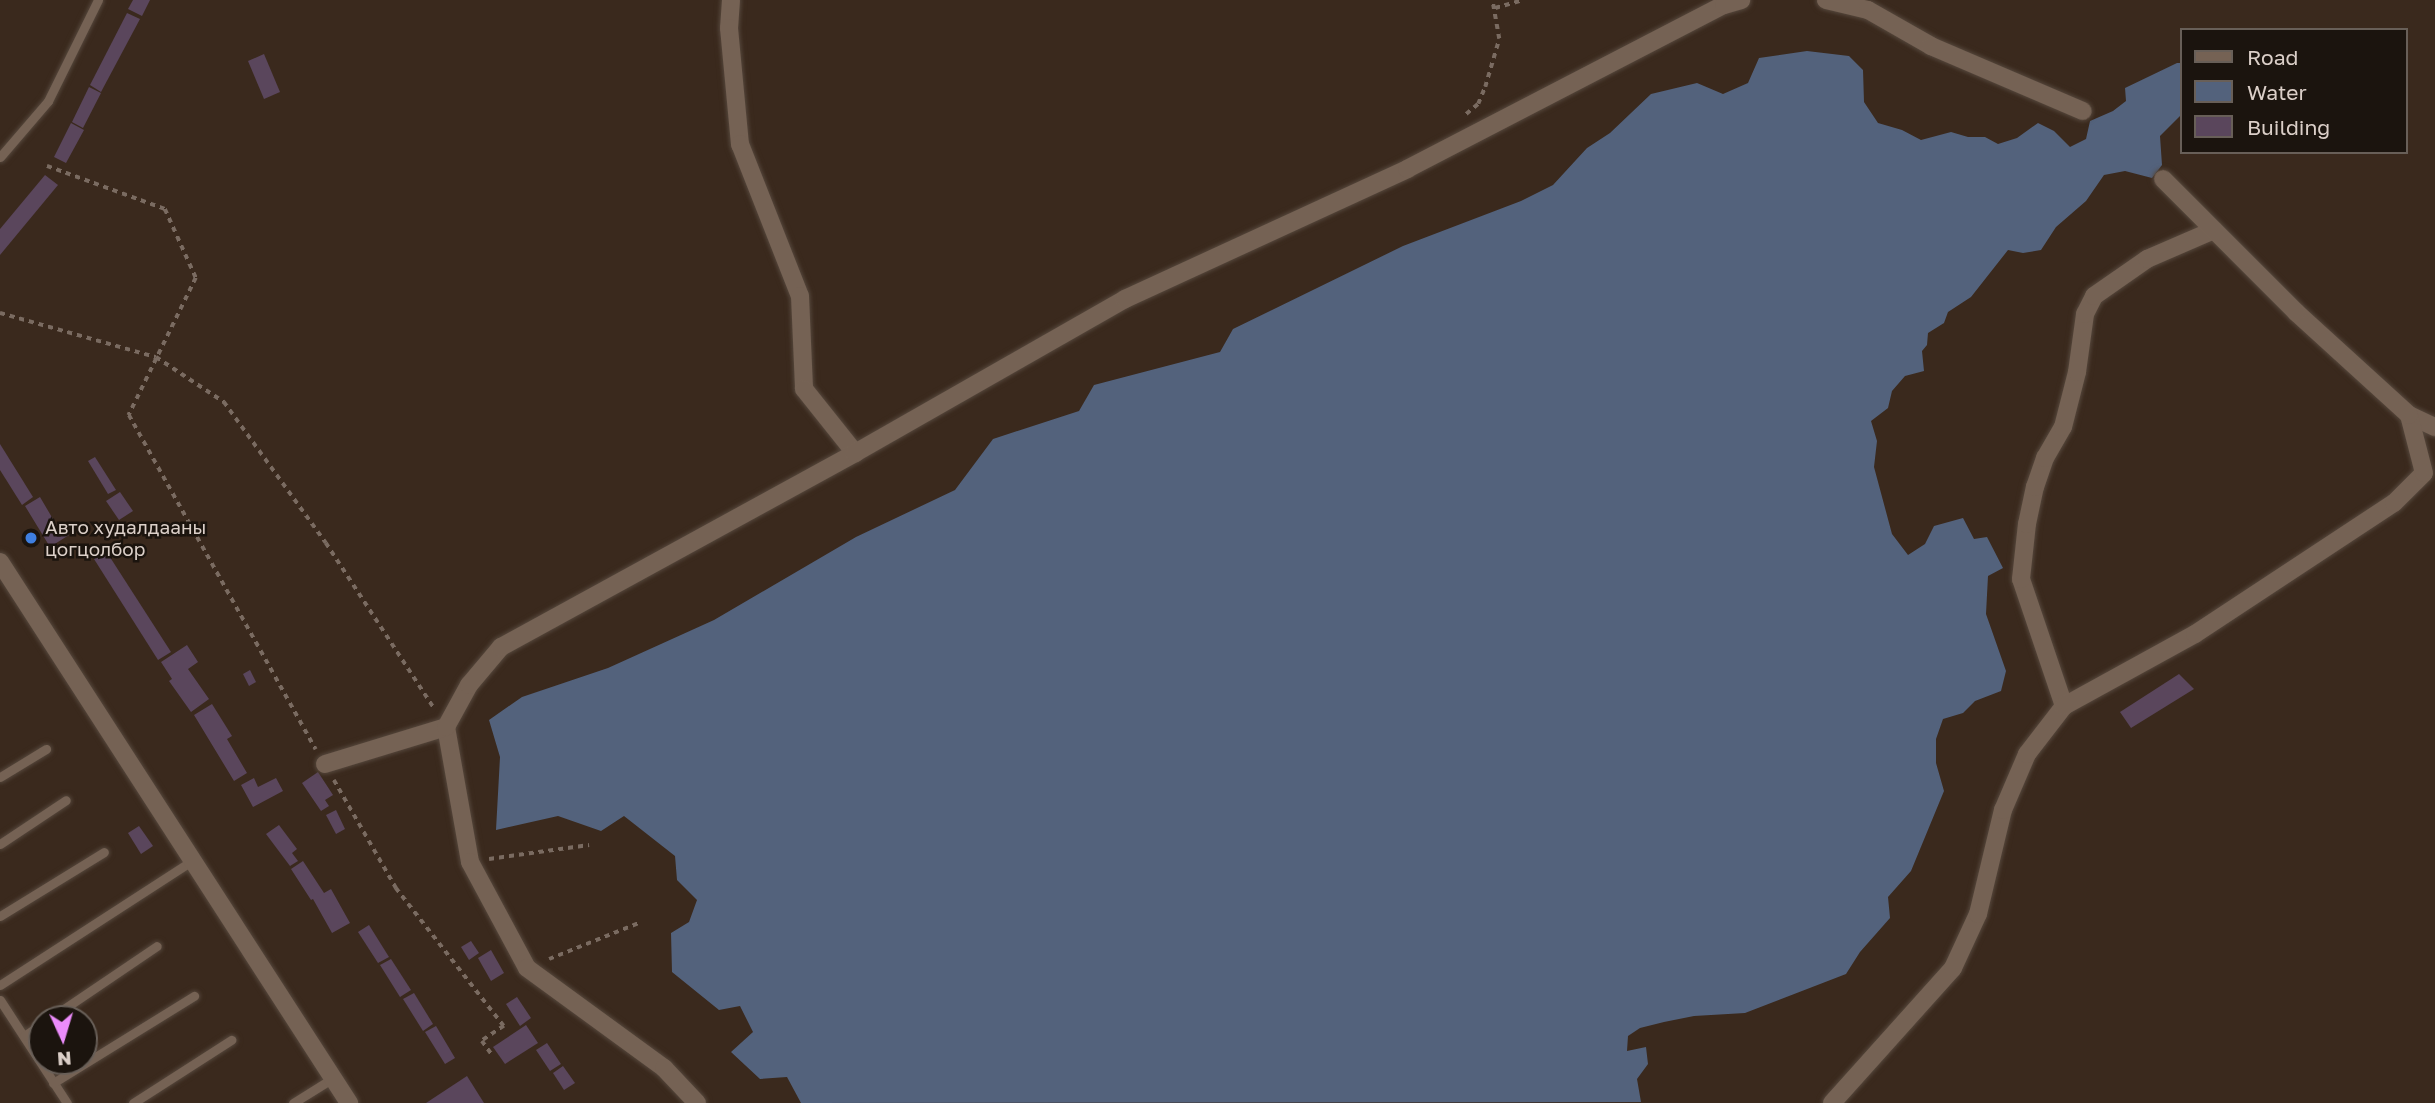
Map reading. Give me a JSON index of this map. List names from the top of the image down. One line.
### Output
{"places":["Авто худалдааны цогцолбор"],"legend":["Road","Water","Building"],"north":"bottom"}
